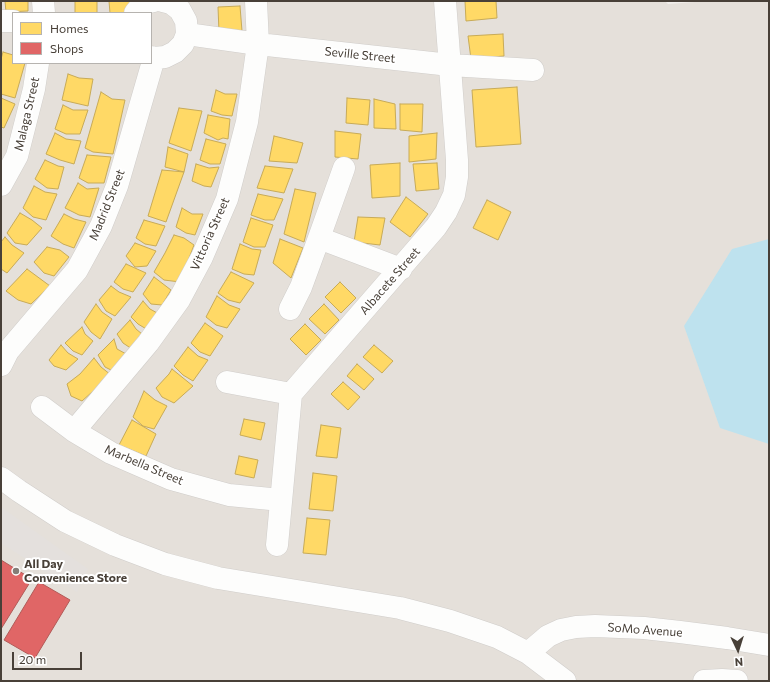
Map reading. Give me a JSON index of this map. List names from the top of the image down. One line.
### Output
{"streets":{"street":["Seville Street","Malaga Street","Madrid Street","Vittoria Street","Albacete Street","Marbella Street","SoMo Avenue"]},"crossings":[["Seville Street","Vittoria Street"],["Seville Street","Albacete Street"],["Vittoria Street","Marbella Street"]],"places":["All Day Convenience Store"],"legend":["Homes","Shops"],"scale_bar":"20 m","north":"bottom"}
